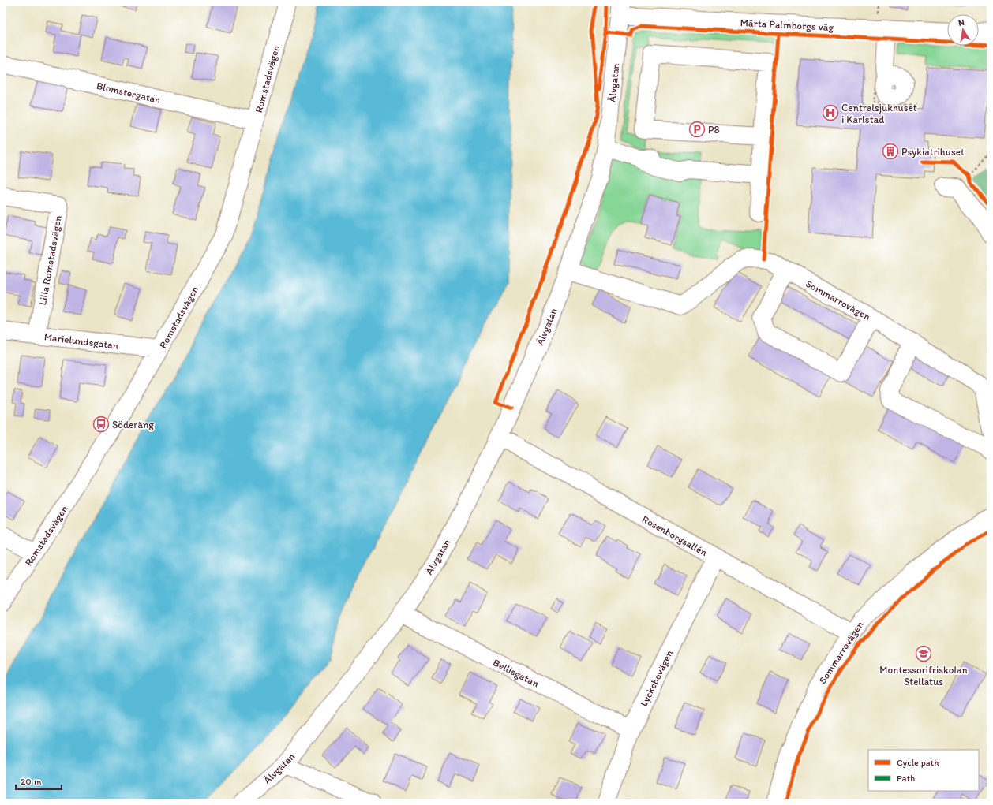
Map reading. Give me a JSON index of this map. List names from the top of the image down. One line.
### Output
{"streets":{"street":["Märta Palmborgs väg","Romstadsvägen","Älvgatan","Blomstergatan","Lilla Romstadsvägen","Sommarrovägen","Marielundsgatan","Rosenborgsallén","Bellisgatan","Lyckebovägen"]},"crossings":[["Märta Palmborgs väg","Älvgatan"],["Romstadsvägen","Blomstergatan"],["Romstadsvägen","Marielundsgatan"],["Älvgatan","Sommarrovägen"],["Älvgatan","Rosenborgsallén"],["Älvgatan","Bellisgatan"],["Lilla Romstadsvägen","Marielundsgatan"],["Sommarrovägen","Rosenborgsallén"],["Rosenborgsallén","Lyckebovägen"],["Bellisgatan","Lyckebovägen"]],"places":{"hospital":["Centralsjukhuset i Karlstad"],"parking":["P8"],"building":["Psykiatrihuset"],"bus stop":["Söderäng"],"school or university":["Montessorifriskolan Stellatus"]},"legend":["Cycle path","Path"],"scale_bar":"20 m","north":"top"}
